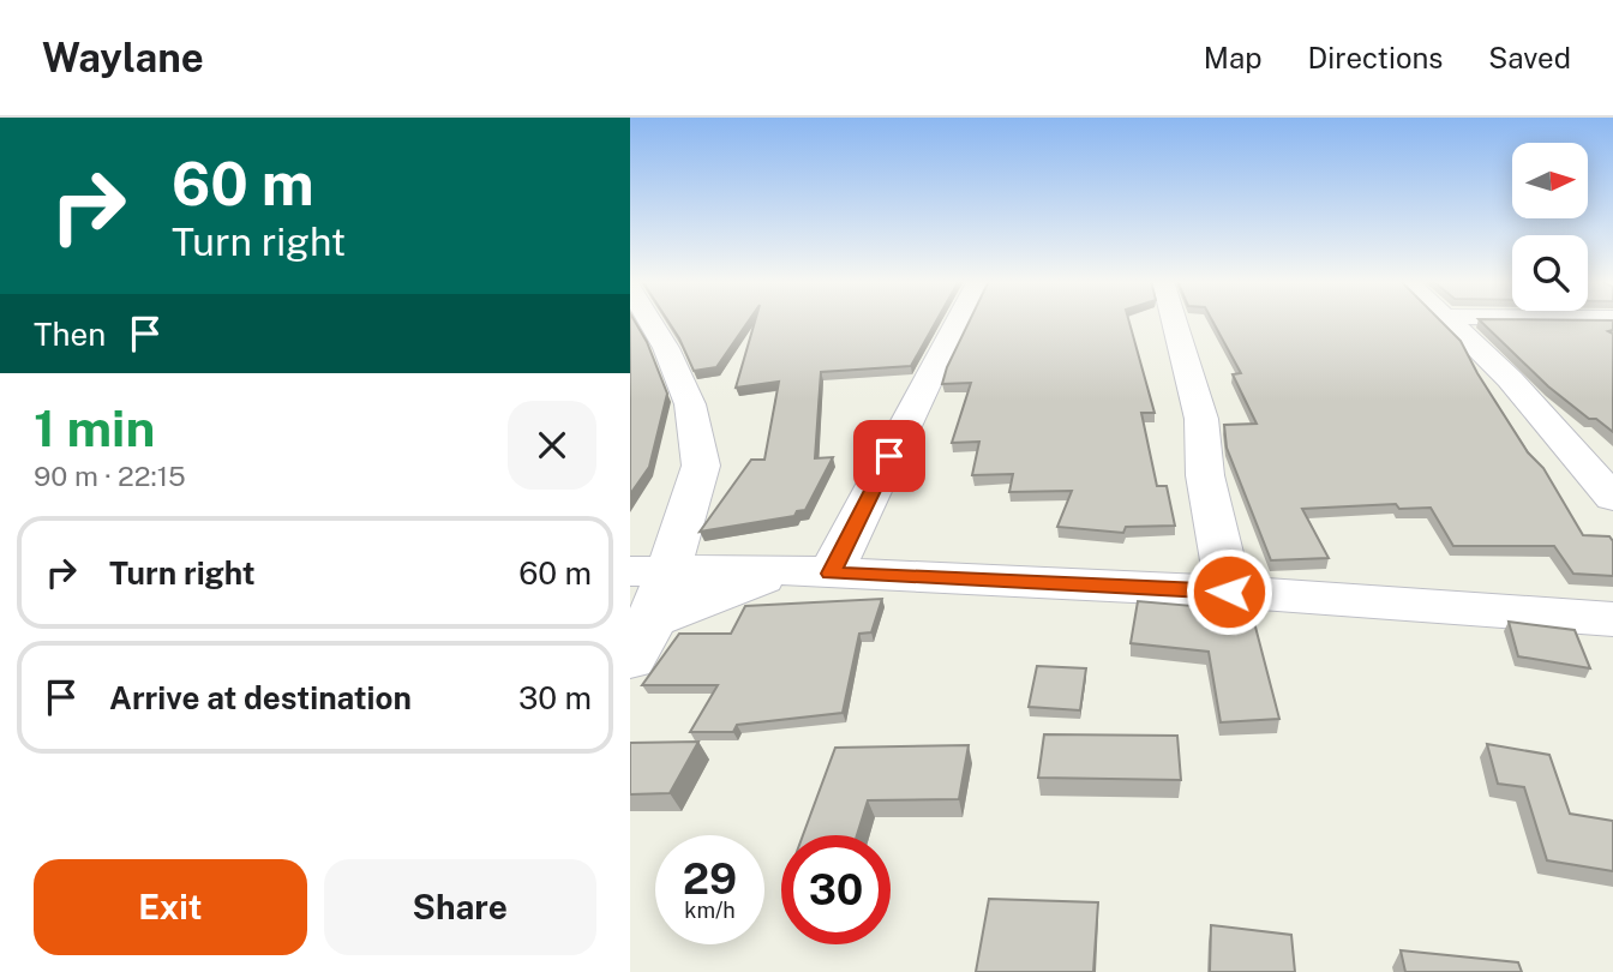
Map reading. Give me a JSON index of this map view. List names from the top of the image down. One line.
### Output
{"north":"right","page":{"header":"Waylane","nav":["Map","Directions","Saved"],"turn":["60 m","Turn right"],"then":"Then","heading":["1 min","90 m · 22:15"],"list":[{"name":"Turn right","value":"60 m"},{"name":"Arrive at destination","value":"30 m"}],"speed":"29 km/h","limit":"30","buttons":["Exit","Share"]}}
